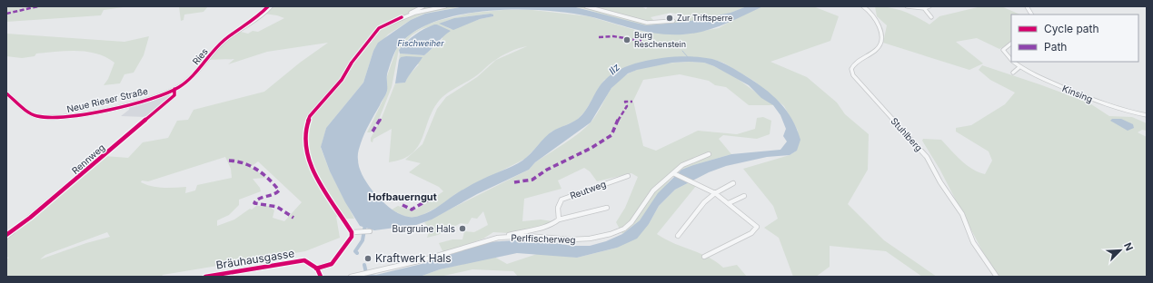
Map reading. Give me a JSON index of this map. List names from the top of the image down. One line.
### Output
{"streets":{"street":["Ries","Kinsing","Neue Rieser Straße","Stuhlberg","Rennweg","Reutweg","Perlfischerweg","Bräuhausgasse"]},"crossings":[["Ries","Neue Rieser Straße"],["Ries","Rennweg"],["Neue Rieser Straße","Rennweg"]],"districts":["Hofbauerngut"],"water":["Fischweiher","Ilz"],"places":["Zur Triftsperre","Burg Reschenstein","Burgruine Hals","Kraftwerk Hals"],"legend":["Cycle path","Path"],"north":"top right"}
